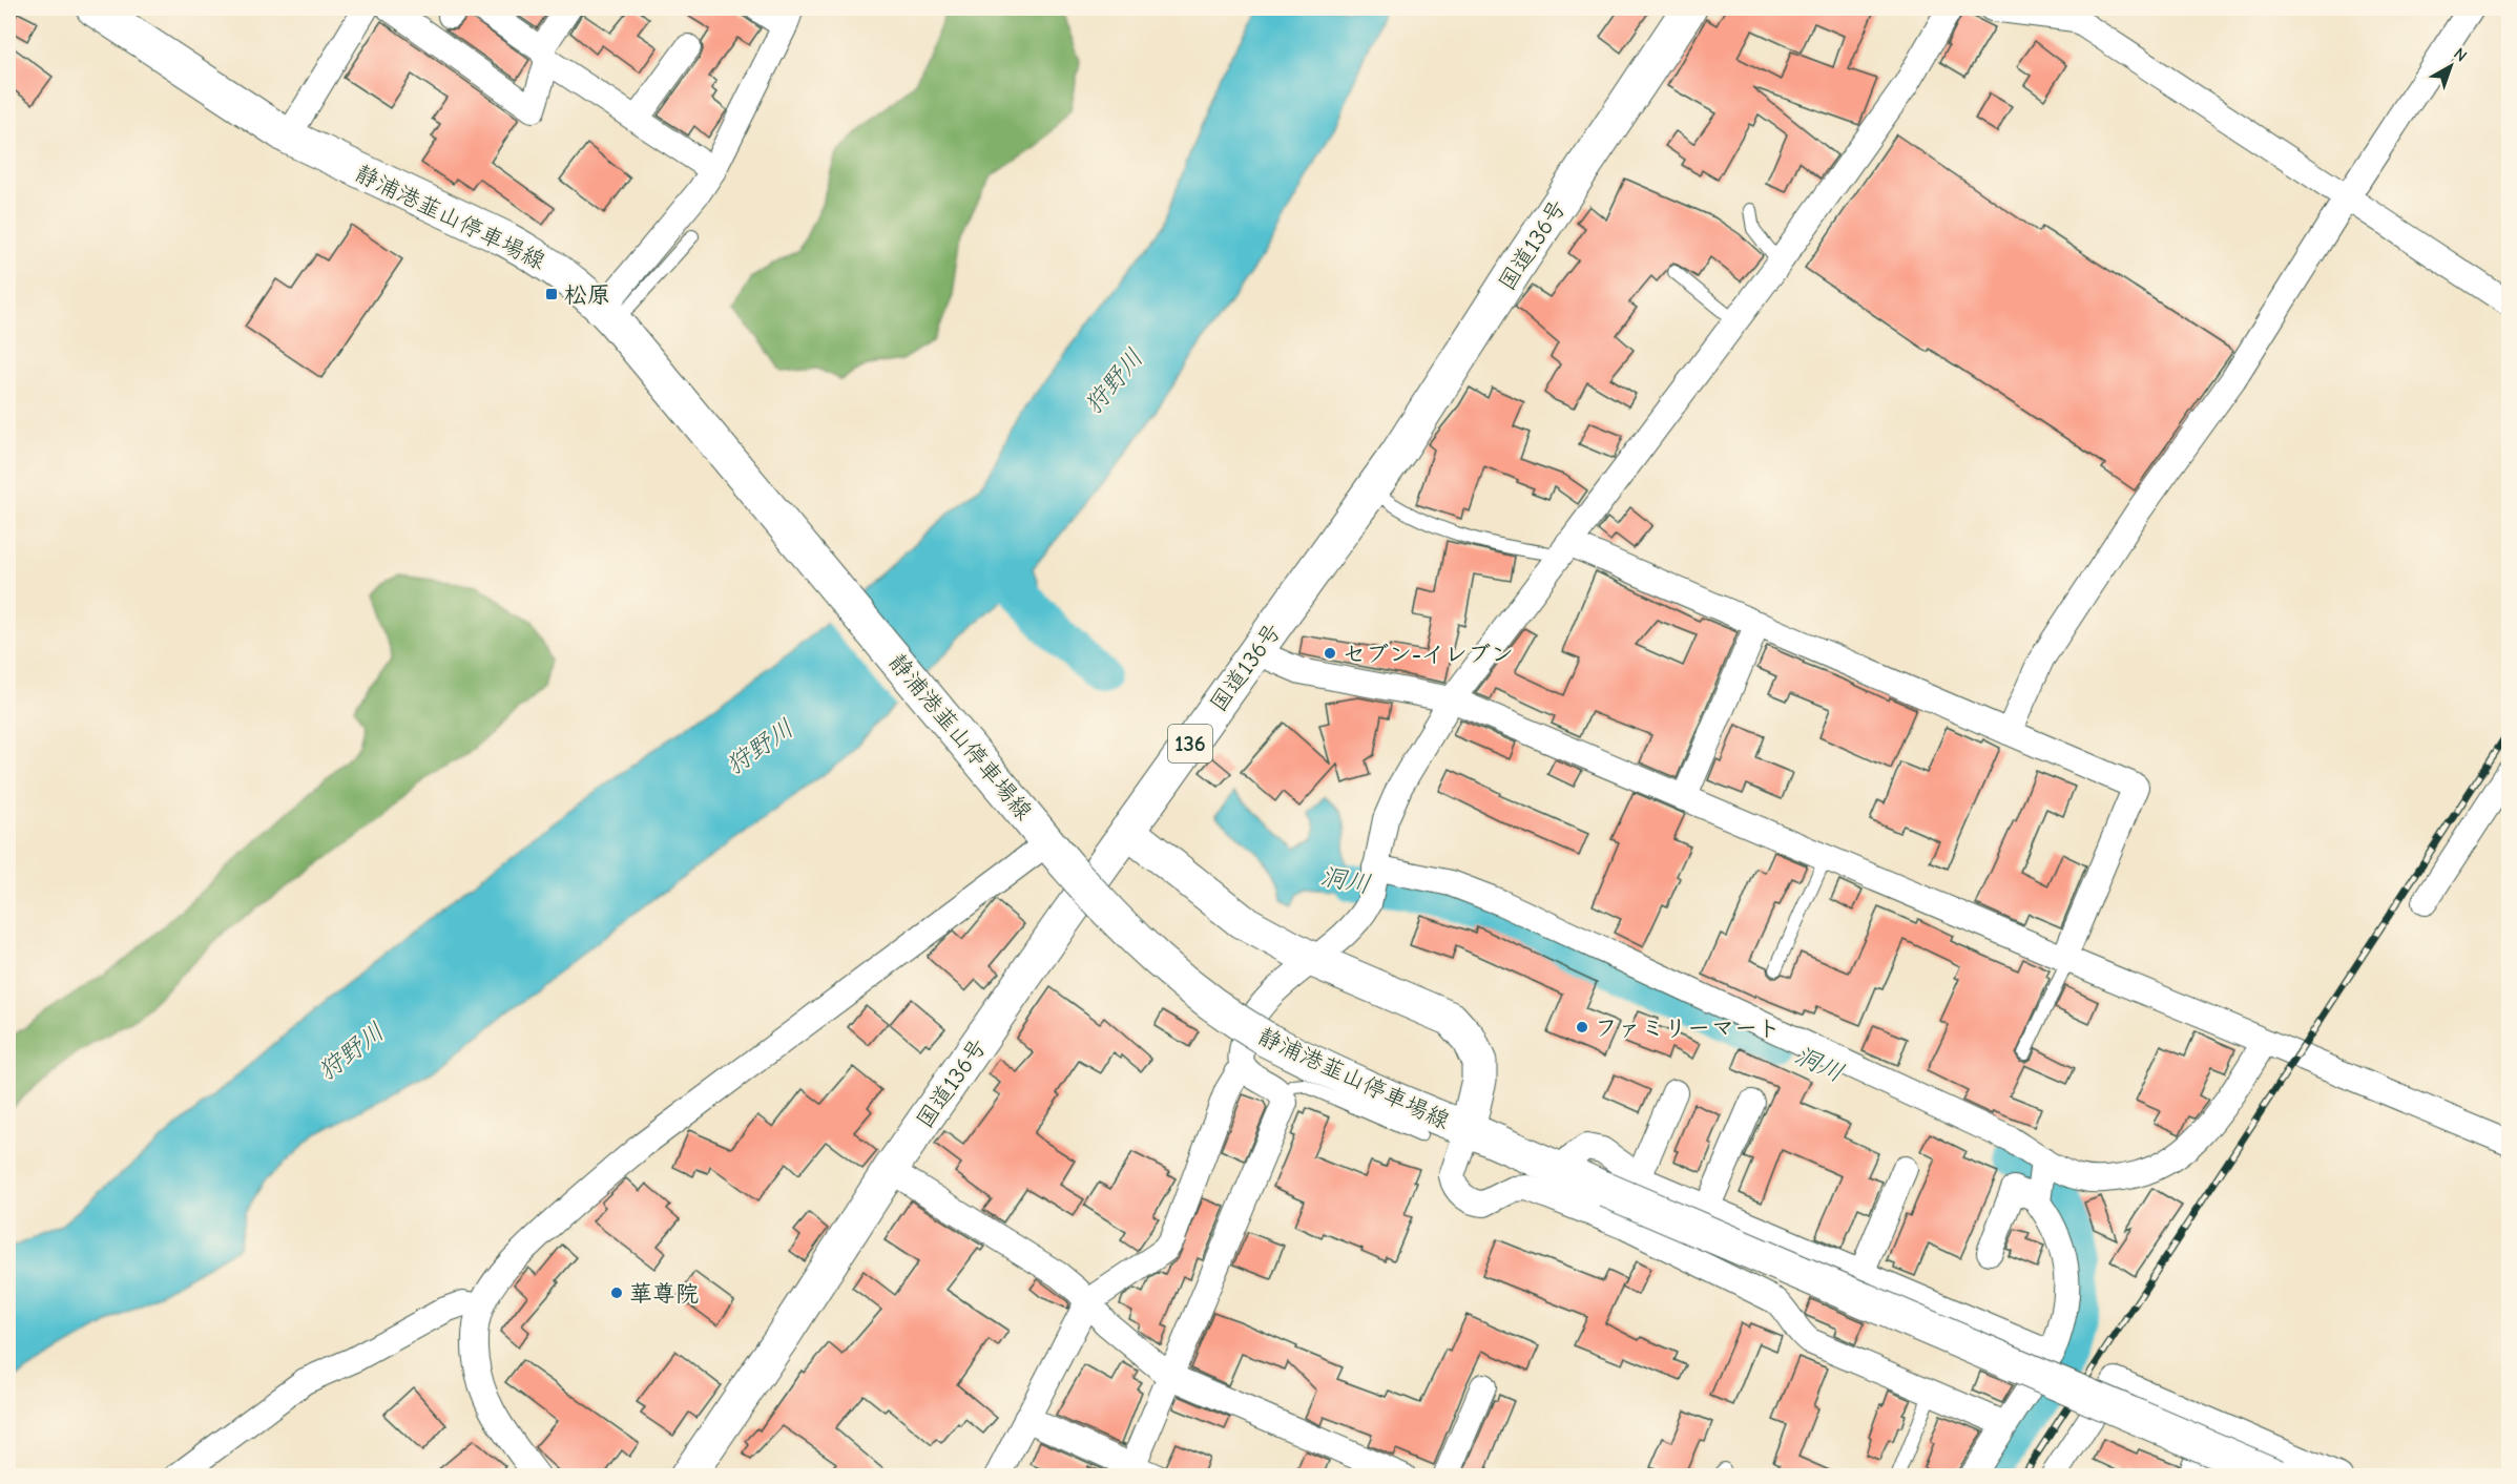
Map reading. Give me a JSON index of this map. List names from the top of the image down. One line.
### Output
{"streets":{"main road":["静浦港韮山停車場線","国道136号","136"]},"crossings":[["静浦港韮山停車場線","国道136号"]],"water":["狩野川","洞川"],"places":{"transit":["松原"],"other":["セブン-イレブン","ファミリーマート","華尊院"]},"north":"top right"}
